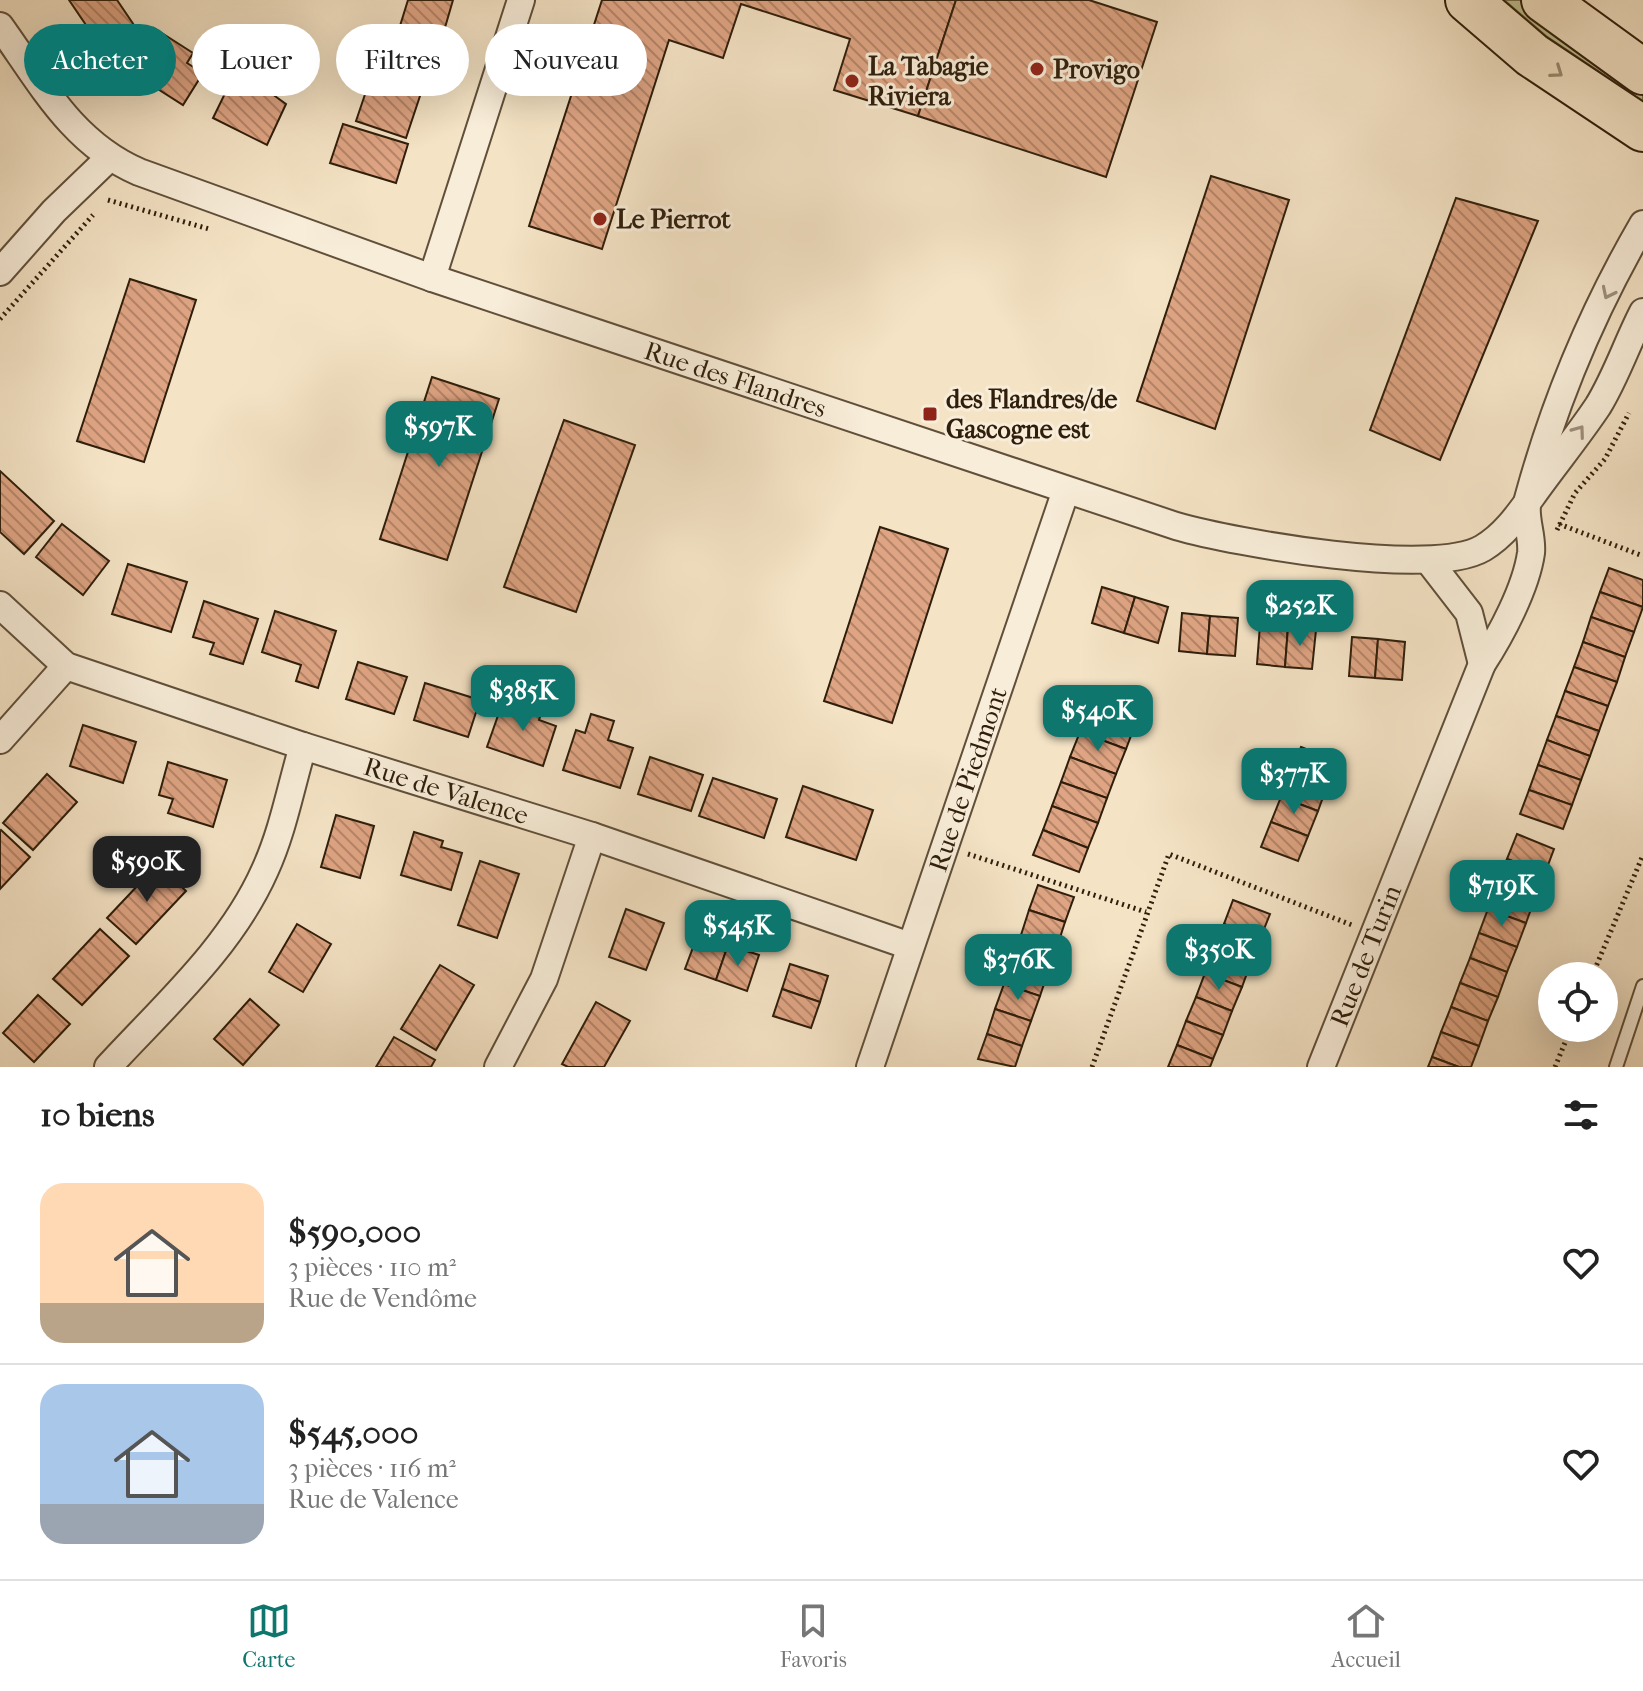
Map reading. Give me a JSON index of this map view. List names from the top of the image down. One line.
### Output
{"streets":{"street":["Rue des Flandres","Rue de Piedmont","Rue de Valence","Rue de Turin"]},"crossings":[["Rue des Flandres","Rue de Piedmont"],["Rue des Flandres","Rue de Turin"],["Rue de Piedmont","Rue de Valence"]],"places":{"other":["Provigo","La Tabagie Riviera","Le Pierrot"],"transit":["des Flandres/de Gascogne est"]},"page":{"chip":["Acheter","Louer","Filtres","Nouveau"],"price":["$597K","$252K","$385K","$540K","$377K","$590K","$719K","$545K","$350K","$376K"],"heading":"10 biens","list":[{"name":"$590,000","note":"3 pièces · 110 m² · Rue de Vendôme"},{"name":"$545,000","note":"3 pièces · 116 m² · Rue de Valence"}],"tabs":["Carte","Favoris","Accueil"]}}
